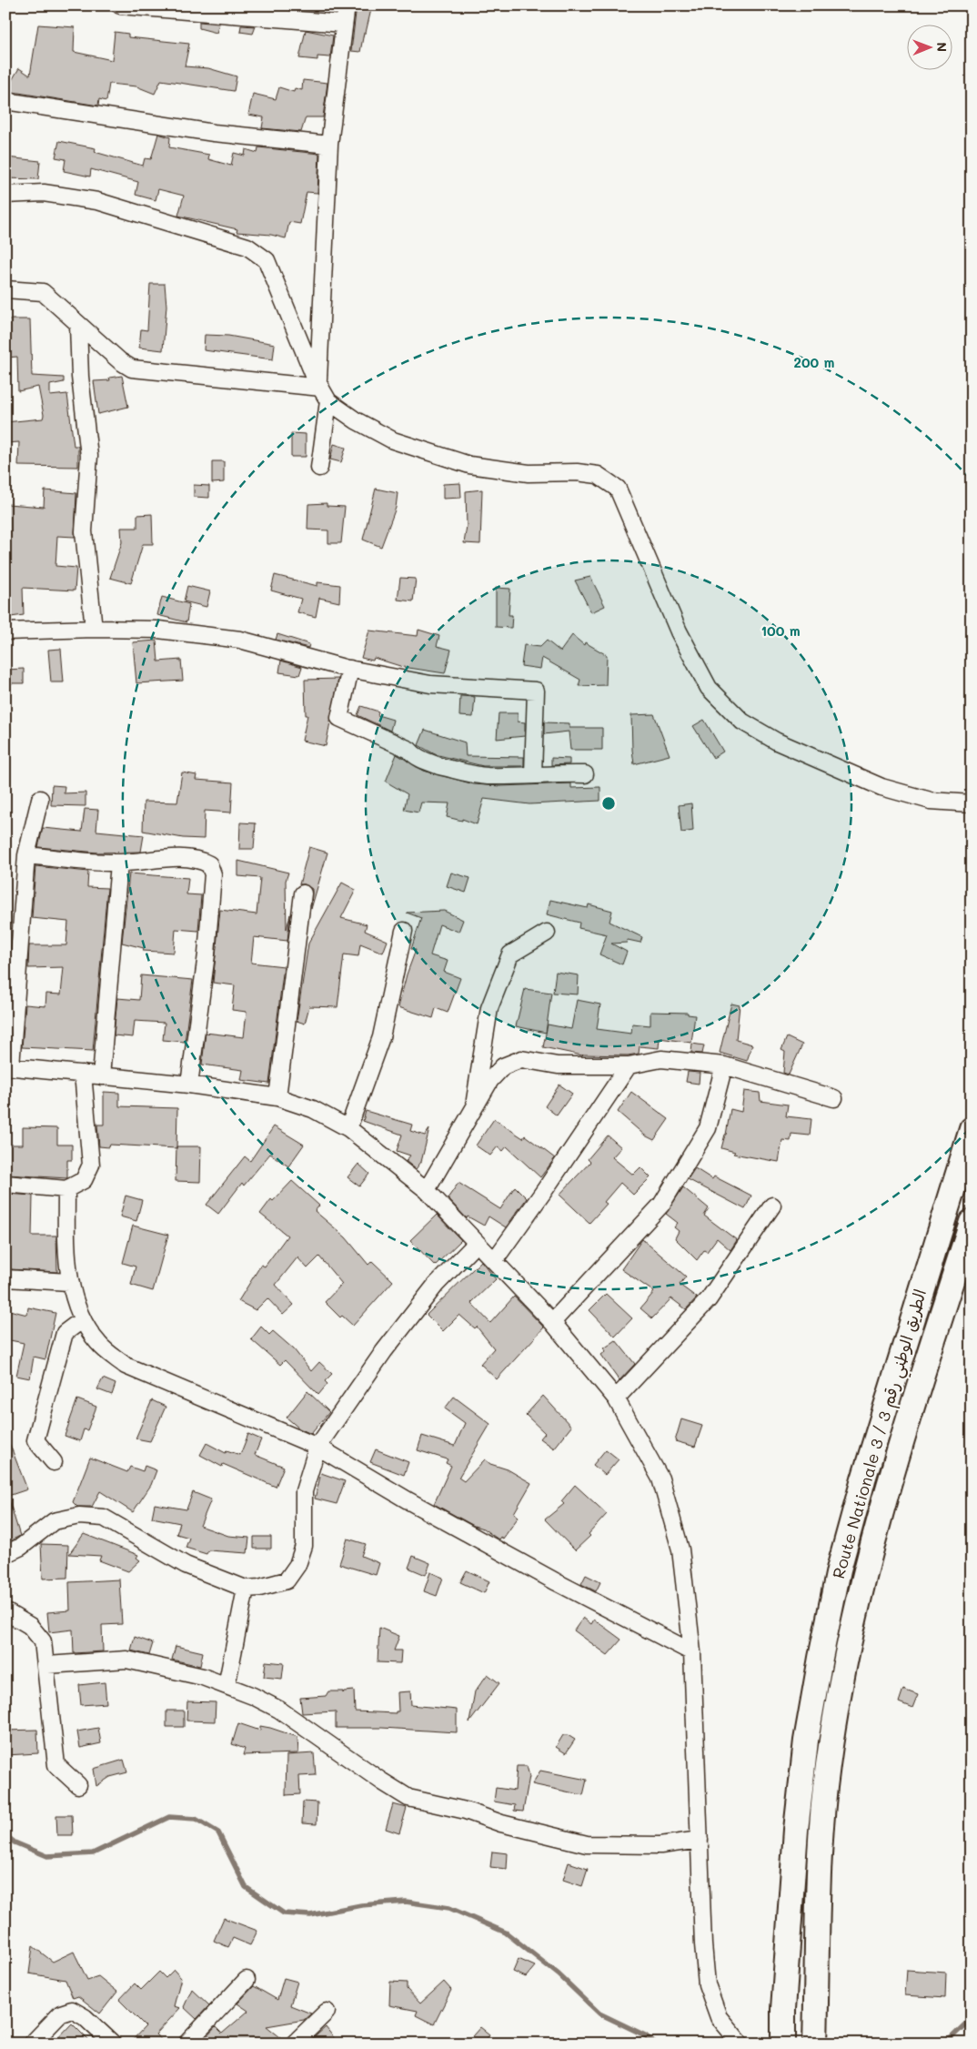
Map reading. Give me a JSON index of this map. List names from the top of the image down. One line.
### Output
{"streets":{"highway":["Route Nationale 3 / الطريق الوطني رقم 3"]},"north":"right","rings":["200 m","100 m"]}
